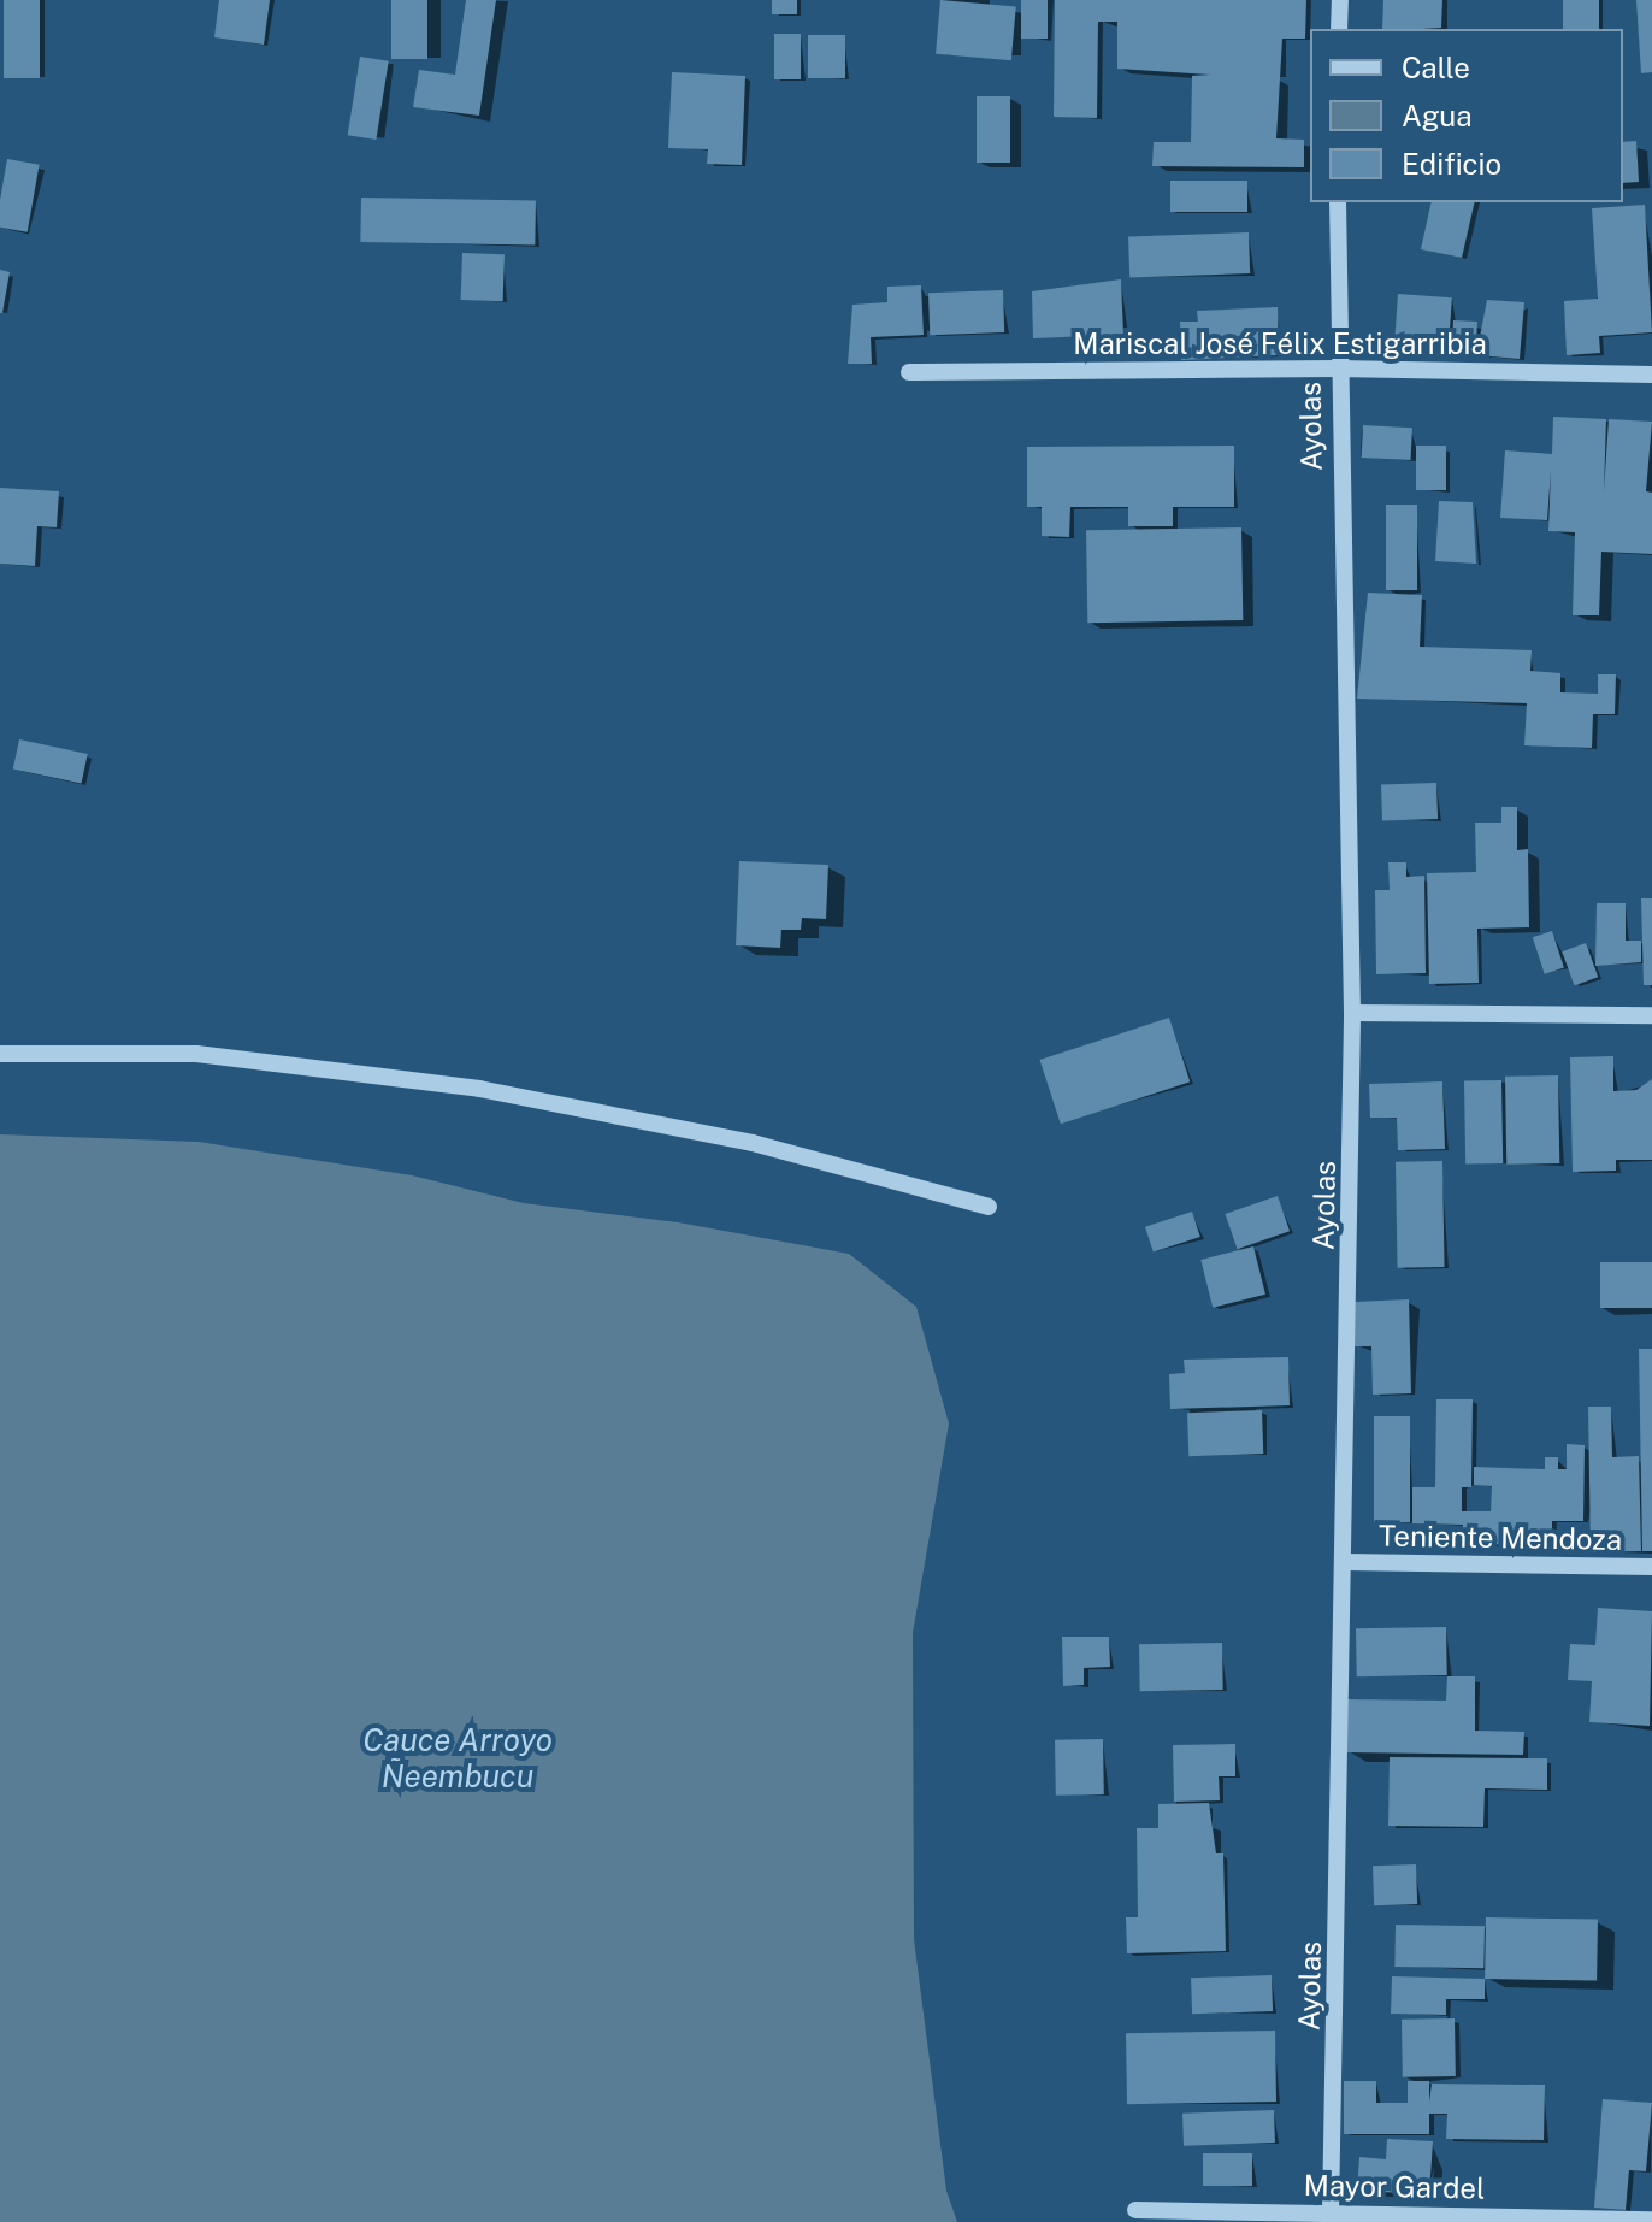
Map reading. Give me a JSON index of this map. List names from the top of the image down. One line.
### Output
{"streets":{"street":["Mariscal José Félix Estigarribia","Ayolas","Teniente Mendoza","Mayor Gardel"]},"crossings":[["Mariscal José Félix Estigarribia","Ayolas"],["Ayolas","Teniente Mendoza"],["Ayolas","Mayor Gardel"]],"water":["Cauce Arroyo Ñeembucu"],"legend":["Calle","Agua","Edificio"]}
